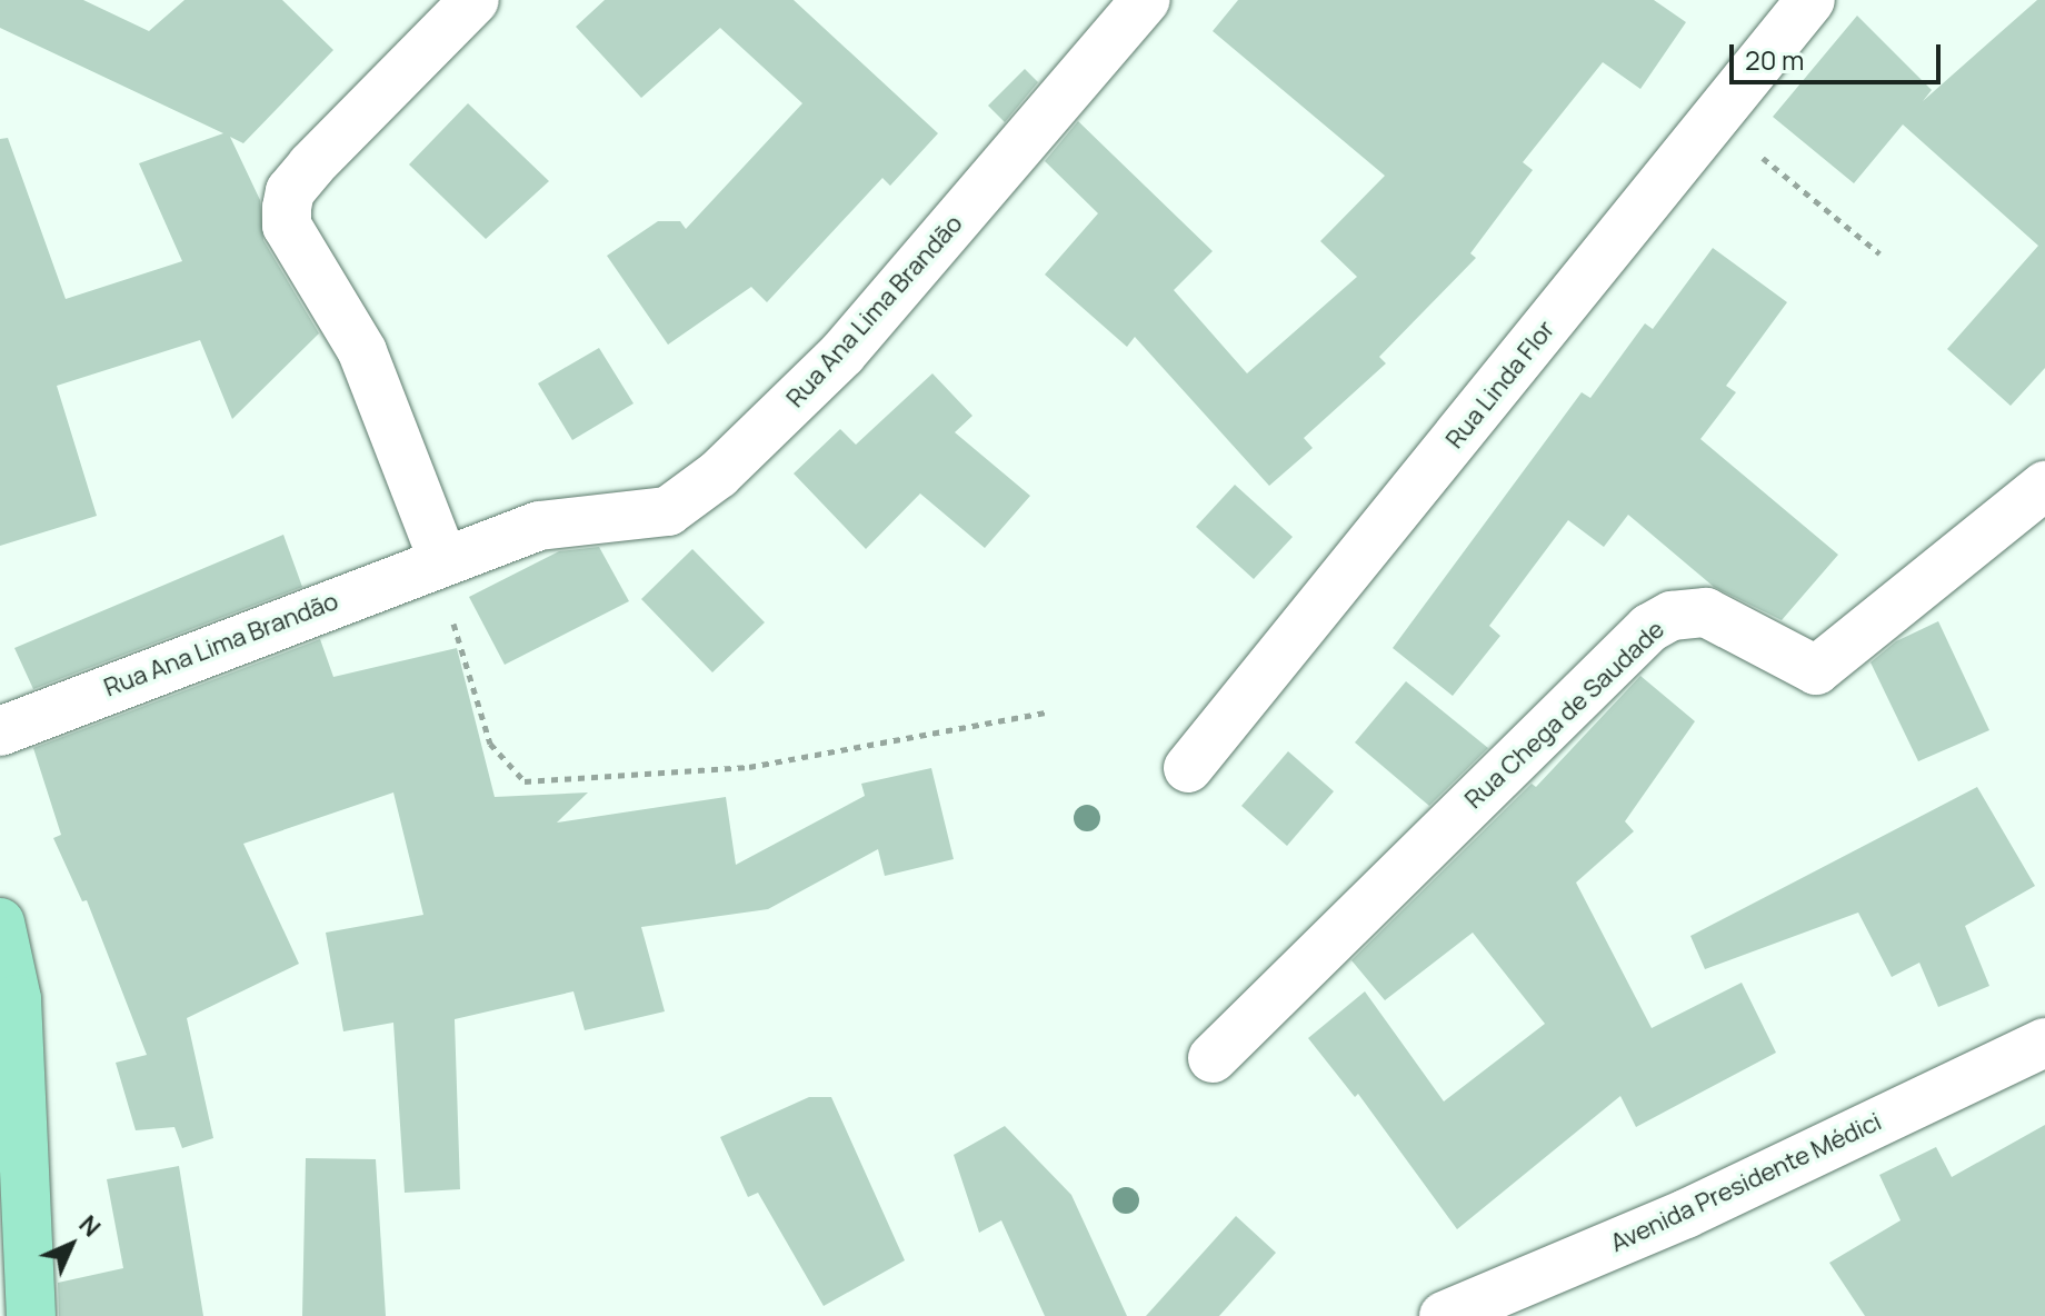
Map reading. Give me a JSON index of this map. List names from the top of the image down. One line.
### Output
{"streets":{"street":["Rua Ana Lima Brandão","Rua Linda Flor","Rua Chega de Saudade","Avenida Presidente Médici"]},"scale_bar":"20 m","north":"top right"}
